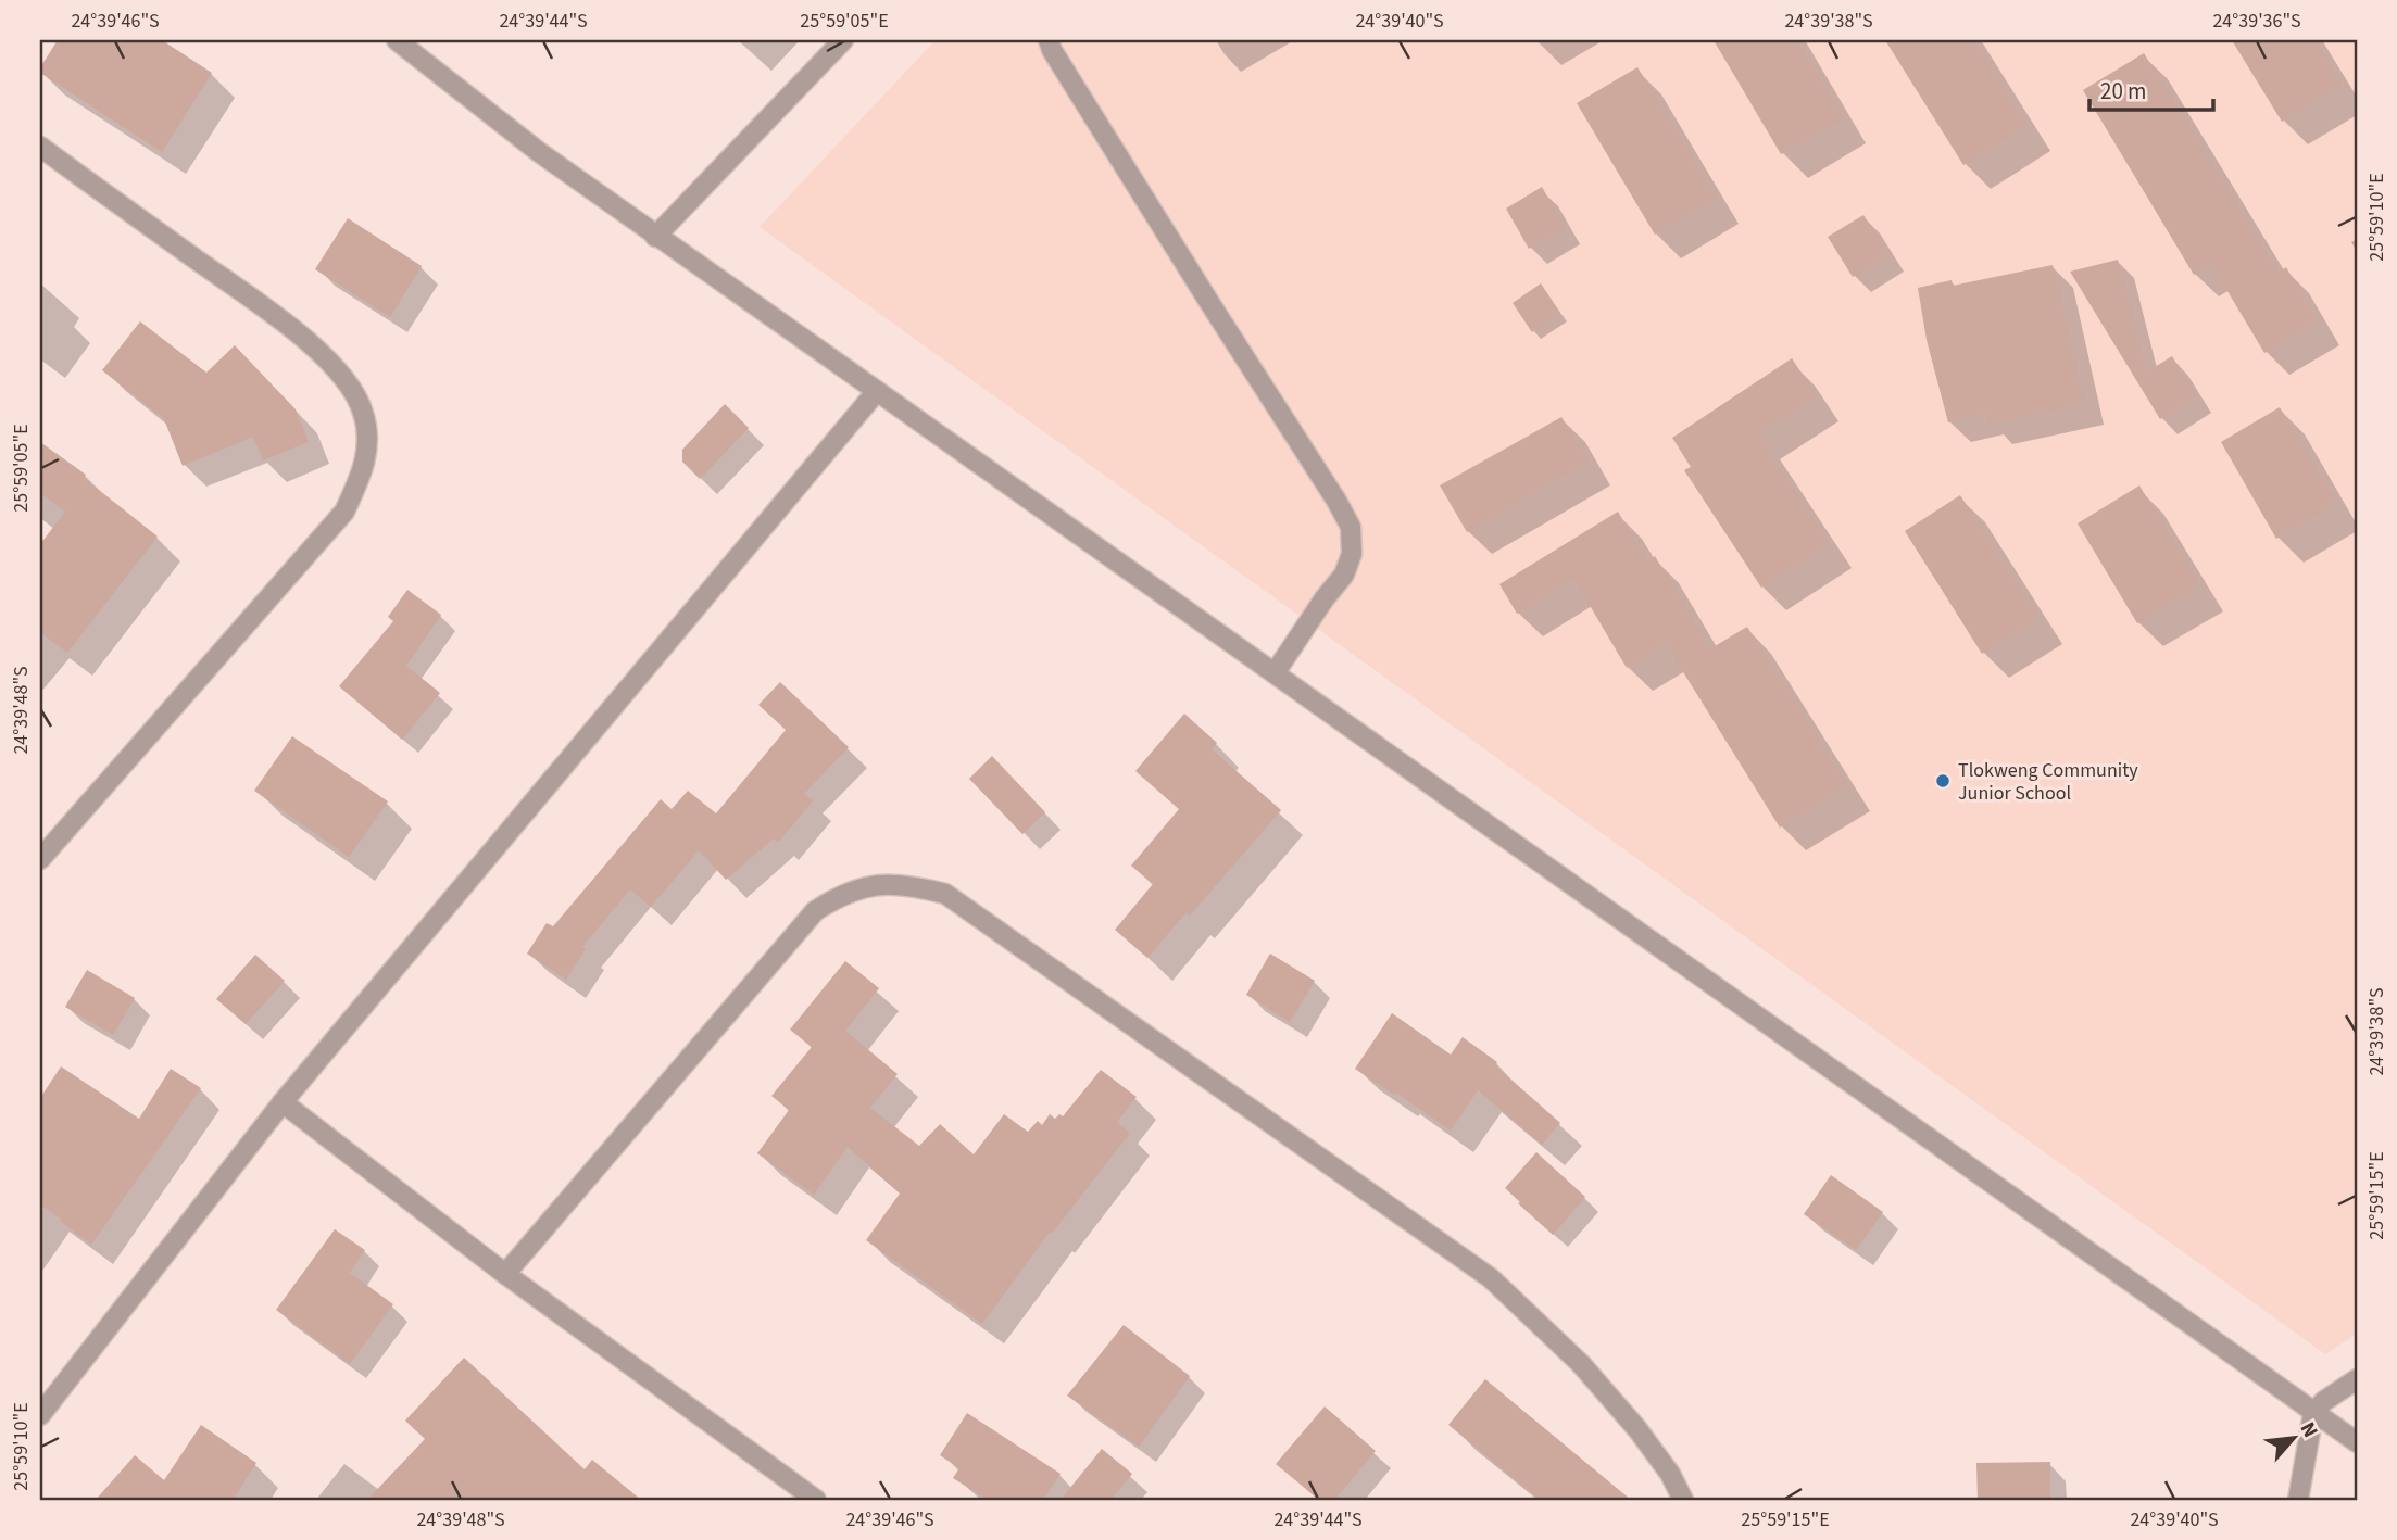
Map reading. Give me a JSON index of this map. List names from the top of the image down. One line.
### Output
{"places":["Tlokweng Community Junior School"],"scale_bar":"20 m","north":"top right","coordinates":["24°39'46\"S","24°39'44\"S","25°59'05\"E","24°39'40\"S","24°39'38\"S","24°39'36\"S","25°59'10\"E","24°39'48\"S","25°59'15\"E"]}
